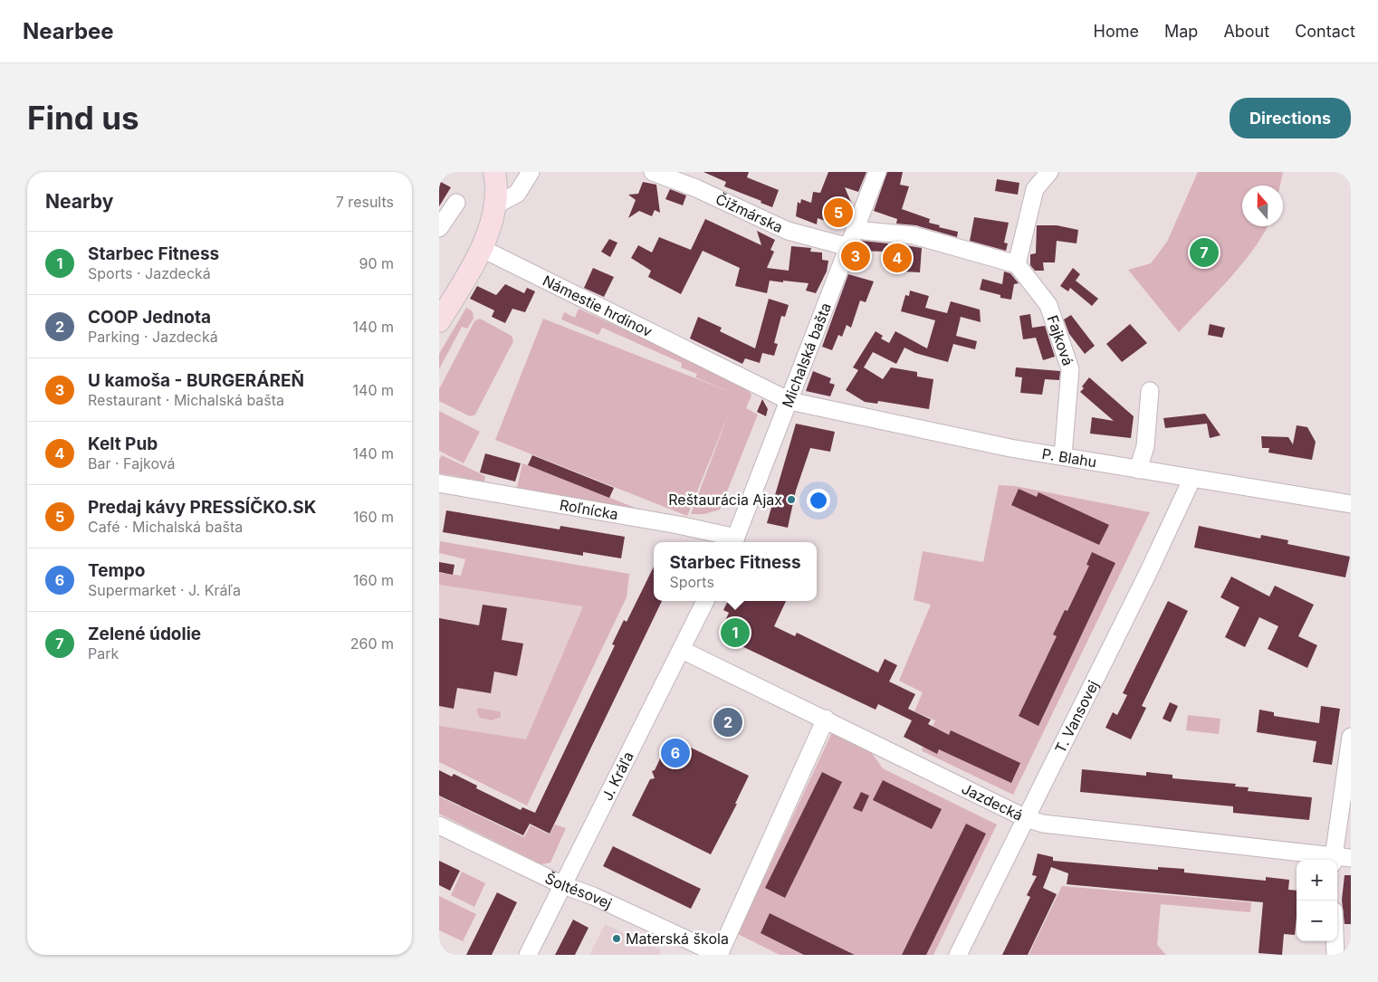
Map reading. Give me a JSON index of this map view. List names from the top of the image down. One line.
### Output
{"streets":{"street":["Čižmárska","Námestie hrdinov","Fajková","Michalská bašta","P. Blahu","Roľnícka","T. Vansovej","J. Kráľa","Jazdecká","Šoltésovej"]},"crossings":[["Čižmárska","Michalská bašta"],["Námestie hrdinov","Michalská bašta"],["Námestie hrdinov","P. Blahu"],["Fajková","P. Blahu"],["Michalská bašta","P. Blahu"],["Michalská bašta","Roľnícka"],["P. Blahu","T. Vansovej"],["T. Vansovej","Jazdecká"],["J. Kráľa","Jazdecká"],["J. Kráľa","Šoltésovej"],["Jazdecká","Šoltésovej"]],"places":["Reštaurácia Ajax","Materská škola"],"north":"top","page":{"header":"Nearbee","nav":["Home","Map","About","Contact"],"buttons":"Directions","title":"Find us","heading":["Nearby","7 results"],"pins":["5","7","3","4","1","2","6"],"list":[{"mark":"1","name":"Starbec Fitness","note":"Sports · Jazdecká","value":"90 m"},{"mark":"2","name":"COOP Jednota","note":"Parking · Jazdecká","value":"140 m"},{"mark":"3","name":"U kamoša - BURGERÁREŇ","note":"Restaurant · Michalská bašta","value":"140 m"},{"mark":"4","name":"Kelt Pub","note":"Bar · Fajková","value":"140 m"},{"mark":"5","name":"Predaj kávy PRESSÍČKO.SK","note":"Café · Michalská bašta","value":"160 m"},{"mark":"6","name":"Tempo","note":"Supermarket · J. Kráľa","value":"160 m"},{"mark":"7","name":"Zelené údolie","note":"Park","value":"260 m"}],"popup":["Starbec Fitness","Sports"],"map_buttons":["+","−"]}}
